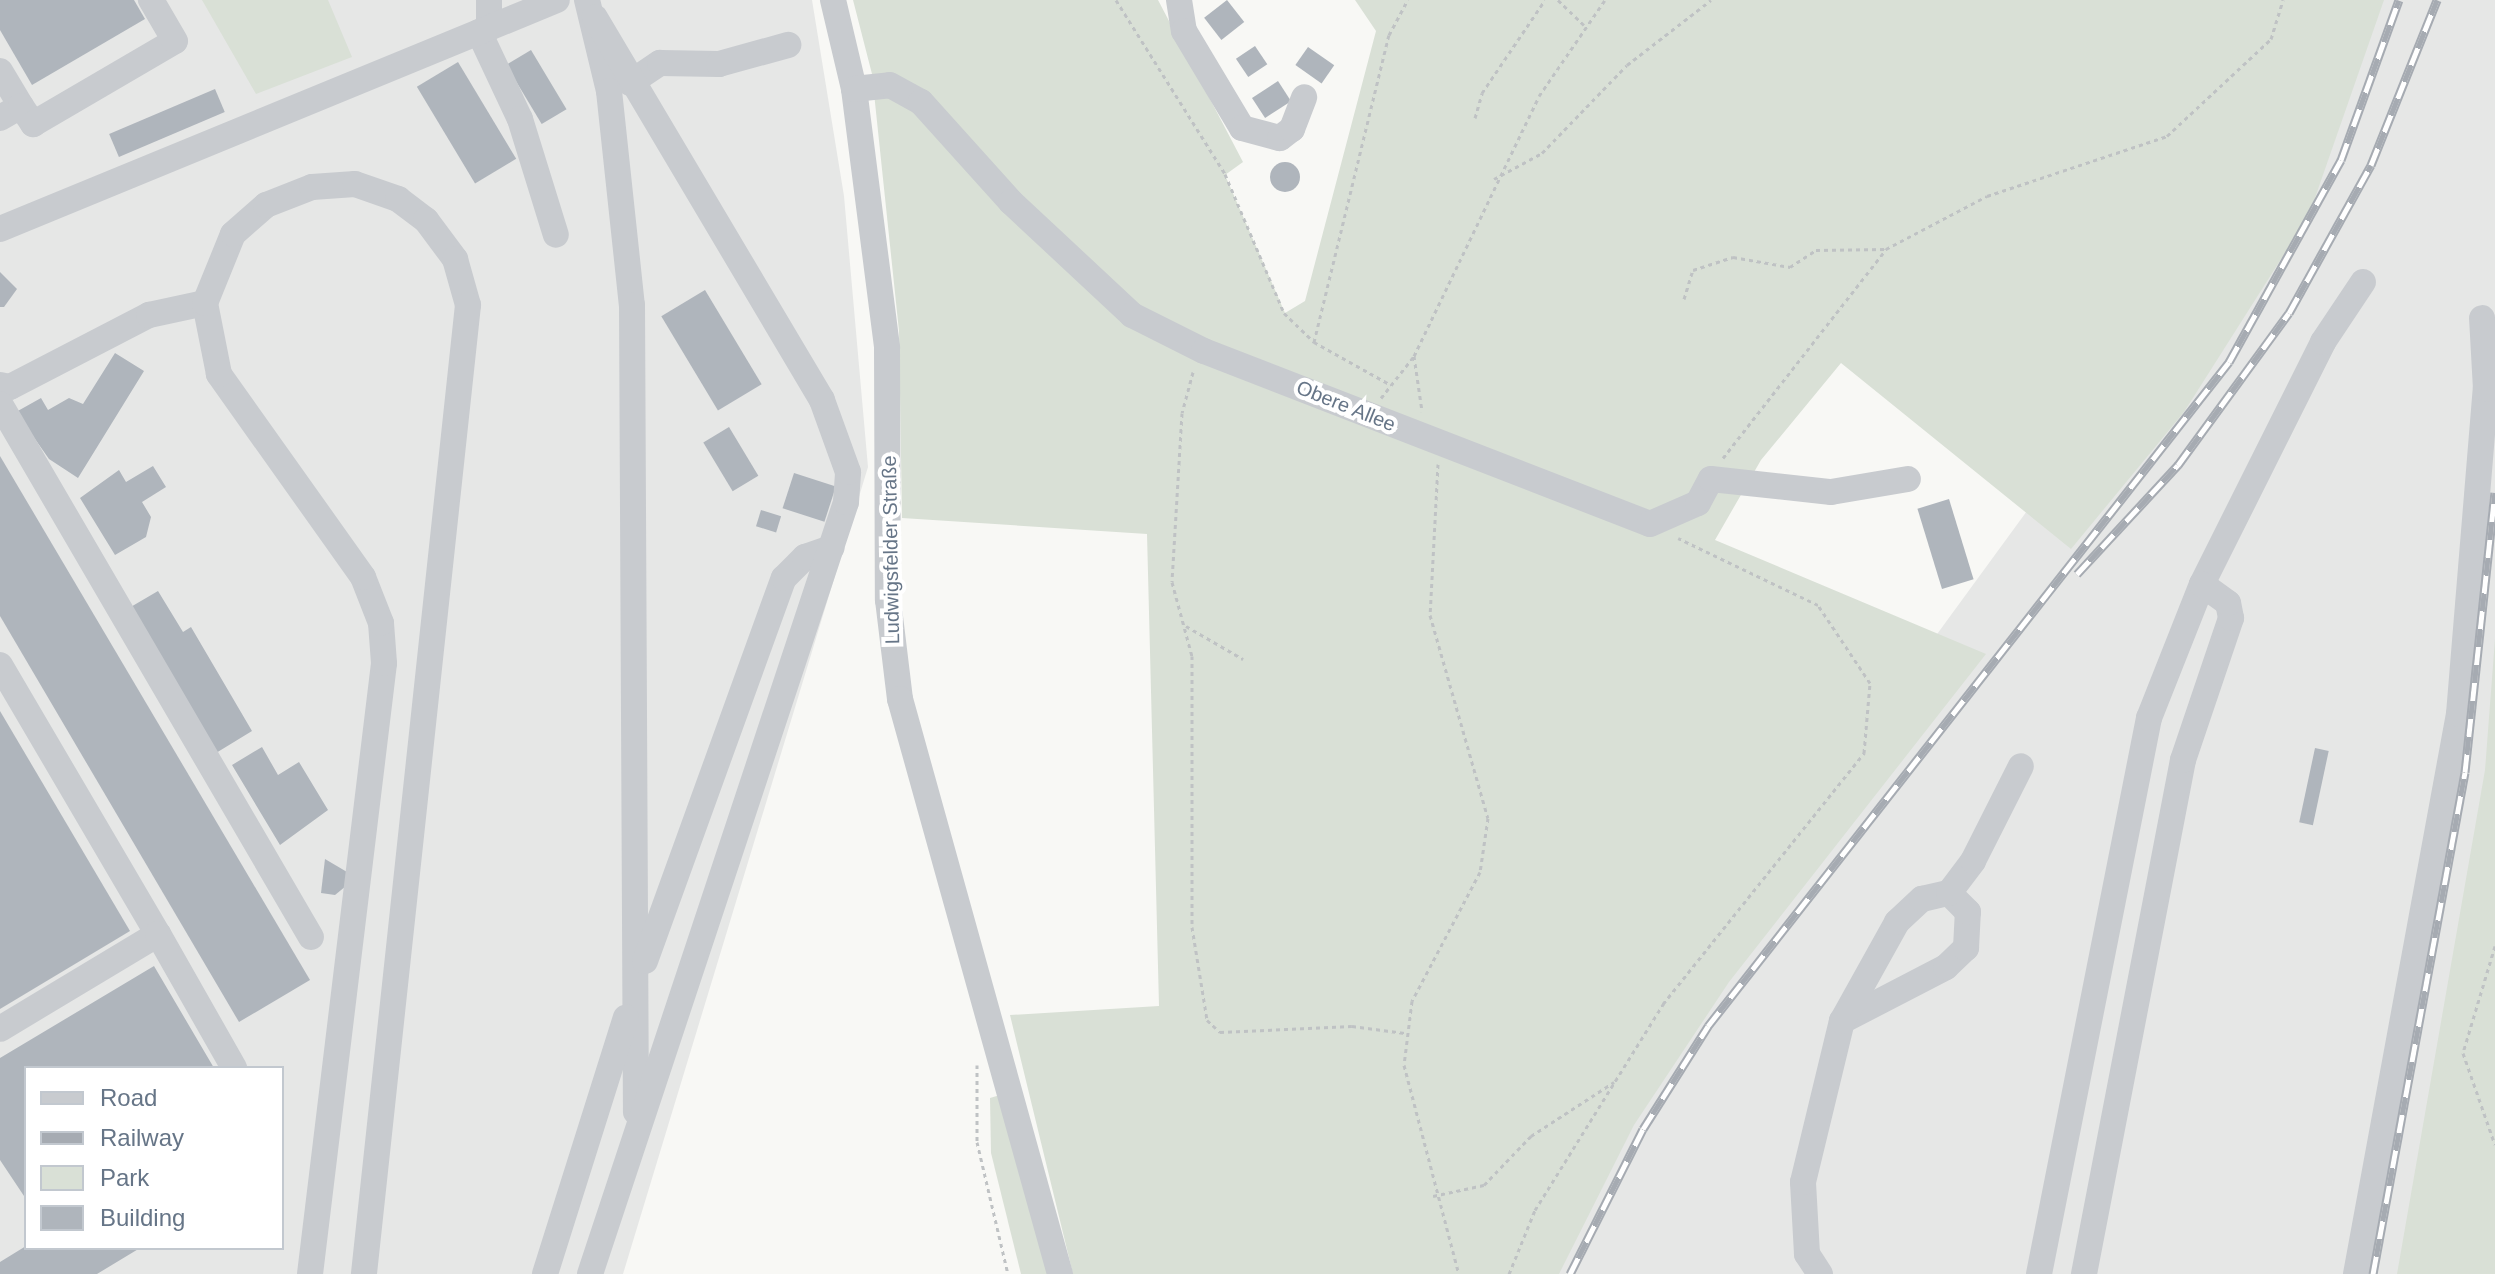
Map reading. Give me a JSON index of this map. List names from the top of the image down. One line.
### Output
{"streets":{"street":["Obere Allee","Ludwigsfelder Straße"]},"crossings":[["Obere Allee","Ludwigsfelder Straße"]],"legend":["Road","Railway","Park","Building"]}
